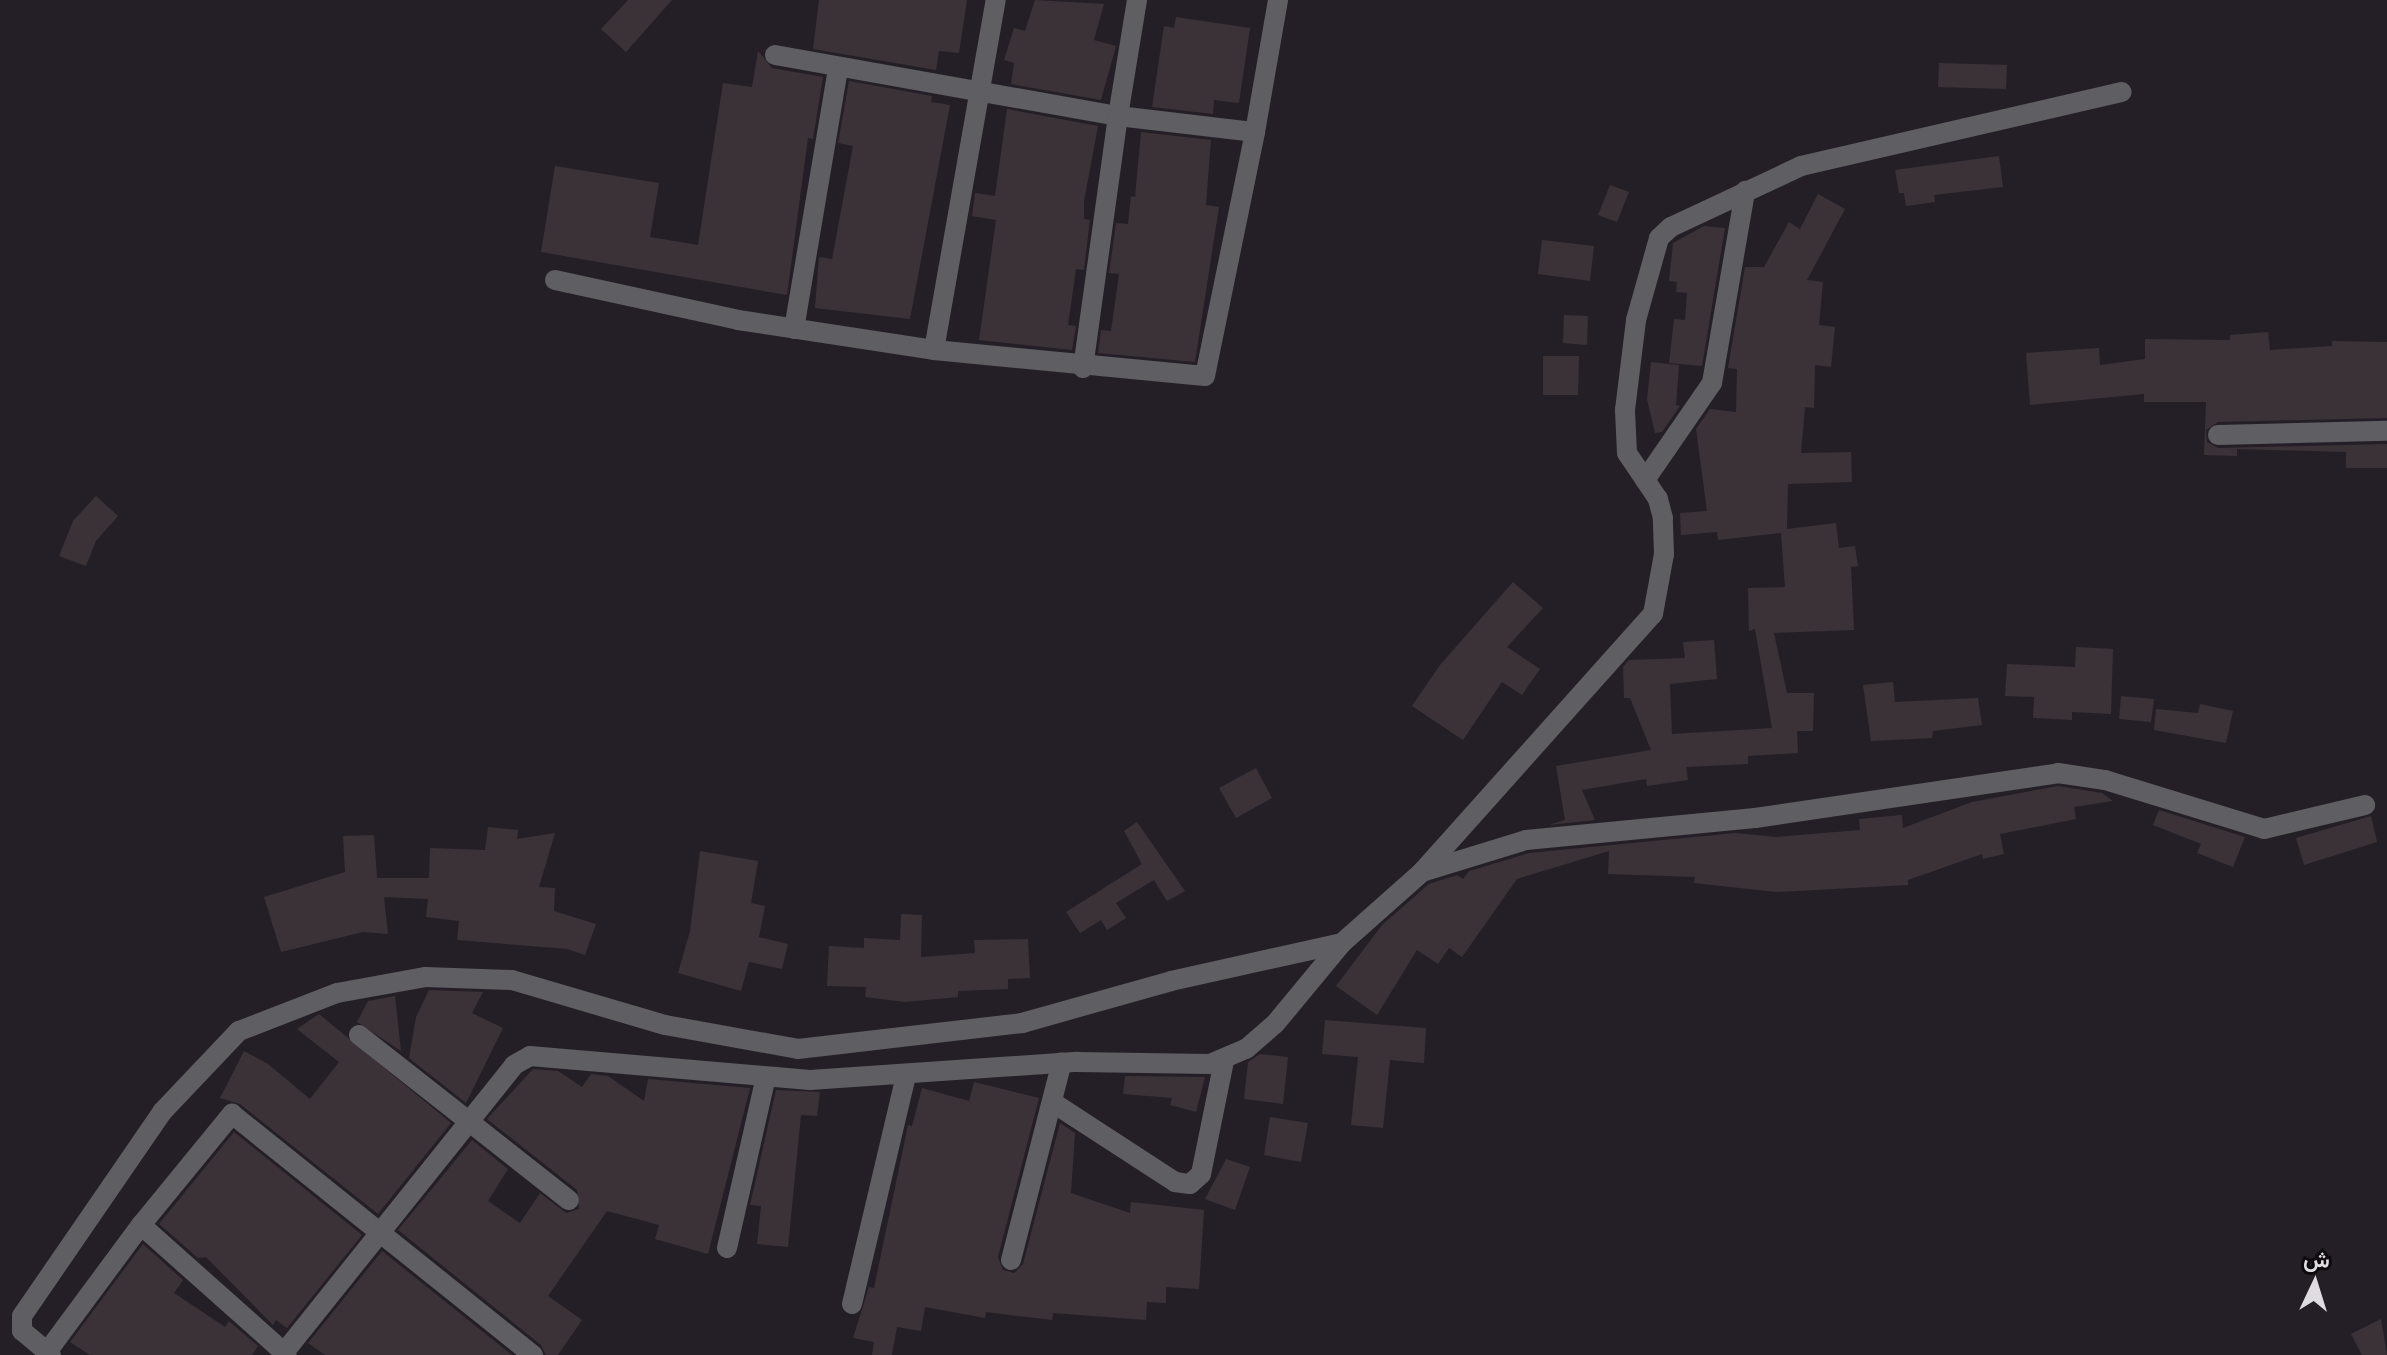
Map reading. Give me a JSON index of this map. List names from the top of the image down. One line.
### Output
{"north":"top"}
